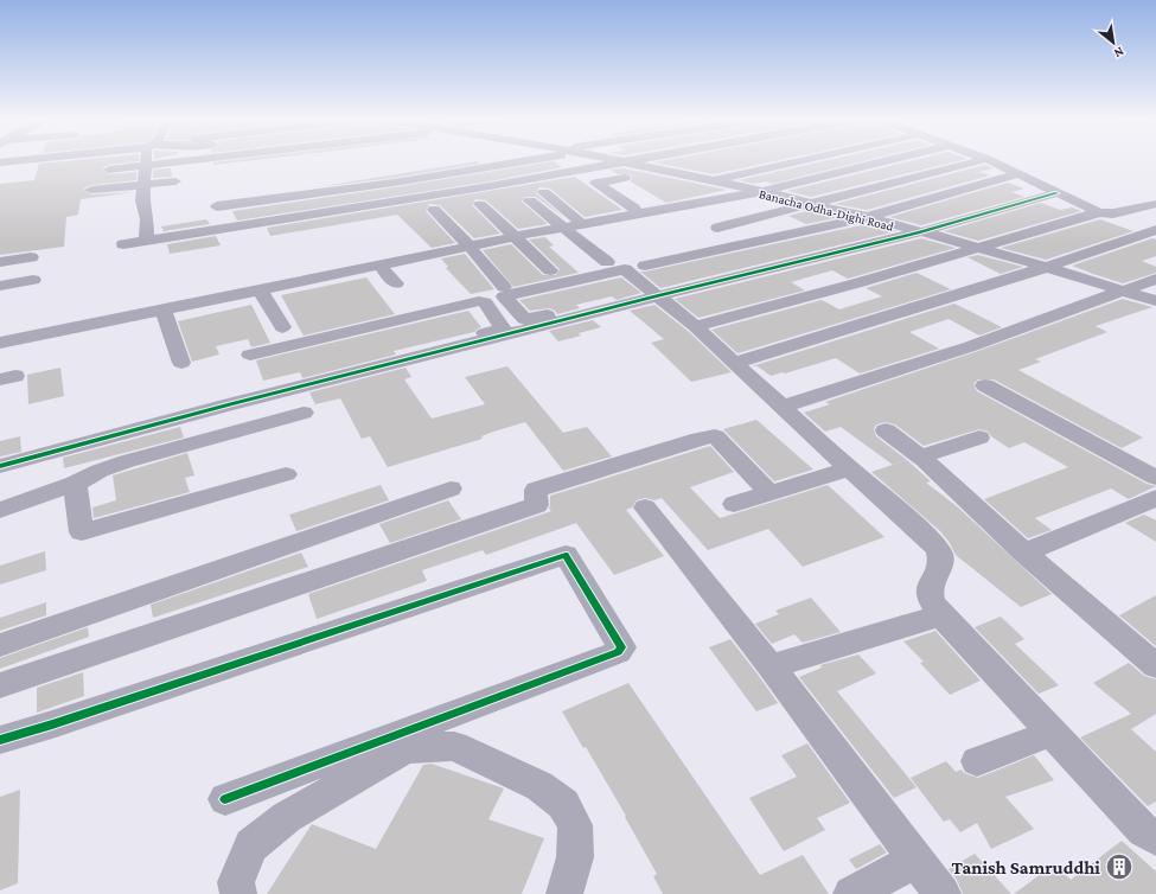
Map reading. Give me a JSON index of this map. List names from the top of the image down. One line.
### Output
{"streets":{"street":["Banacha Odha-Dighi Road"]},"places":{"building":["Tanish Samruddhi"]},"north":"bottom right"}
